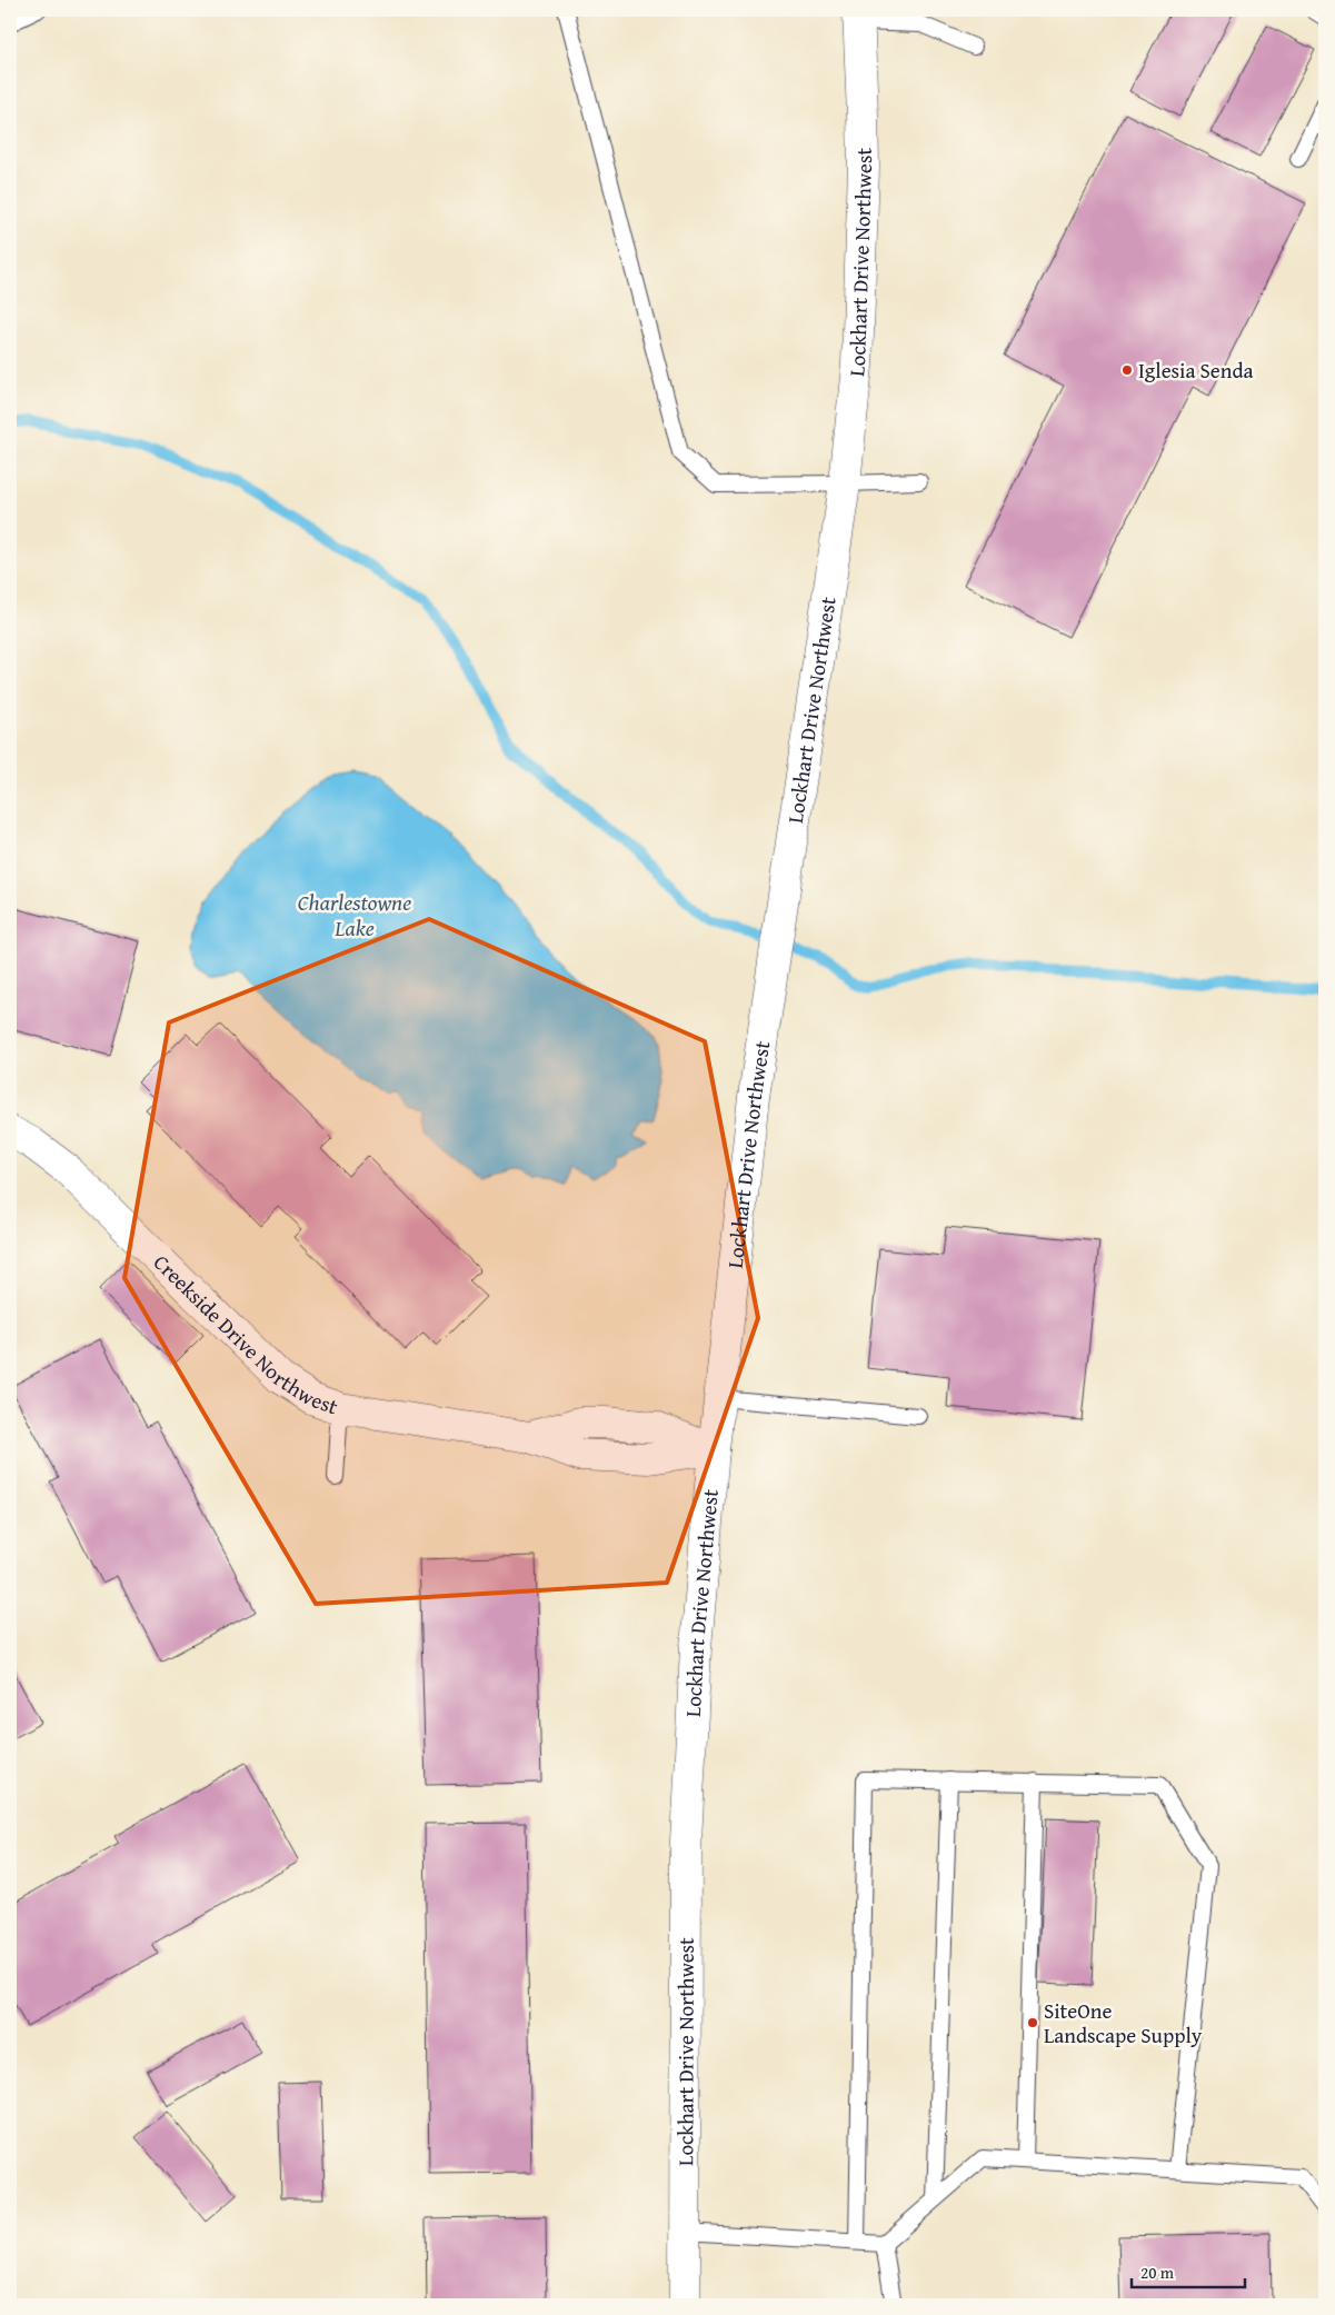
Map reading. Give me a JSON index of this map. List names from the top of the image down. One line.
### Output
{"streets":{"street":["Lockhart Drive Northwest","Creekside Drive Northwest"]},"crossings":[["Lockhart Drive Northwest","Creekside Drive Northwest"]],"water":["Charlestowne Lake"],"places":["Iglesia Senda","SiteOne Landscape Supply"],"scale_bar":"20 m"}
